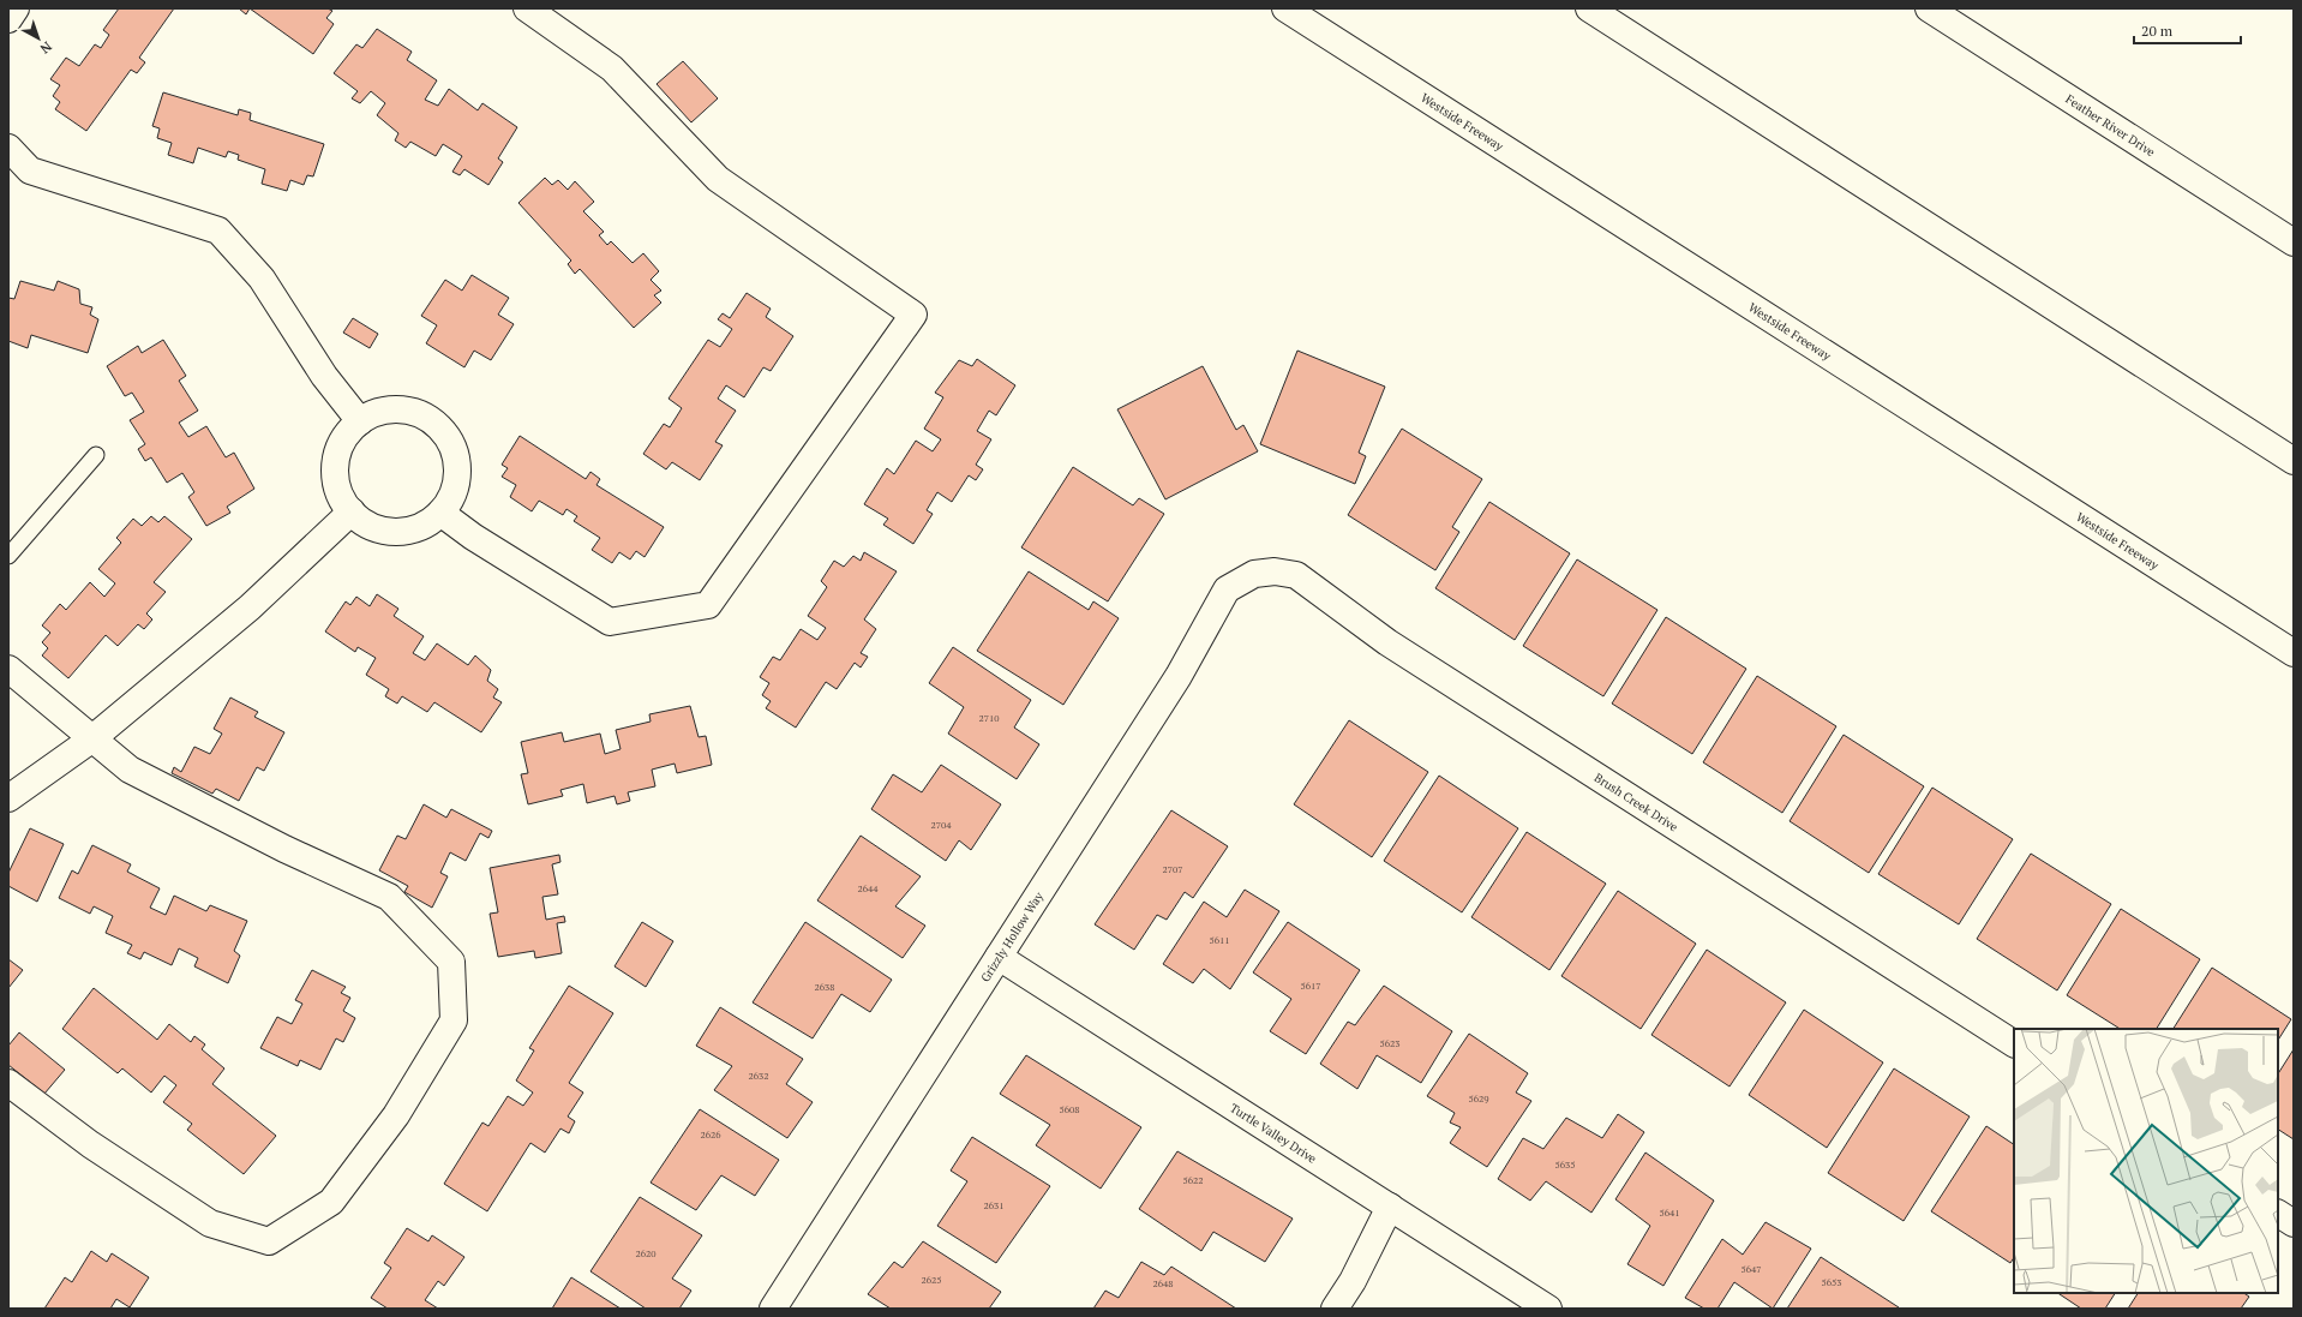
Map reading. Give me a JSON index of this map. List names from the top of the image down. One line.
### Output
{"streets":{"main road":["Westside Freeway","Feather River Drive","Brush Creek Drive","Grizzly Hollow Way","Turtle Valley Drive"]},"crossings":[["Brush Creek Drive","Grizzly Hollow Way"],["Grizzly Hollow Way","Turtle Valley Drive"]],"house_numbers":["2710","2704","2707","2644","5611","5617","2638","5623","2632","5629","5608","2626","5635","5622","2631","5641","2620","5647","2625","5653","2648"],"scale_bar":"20 m","north":"bottom right"}
